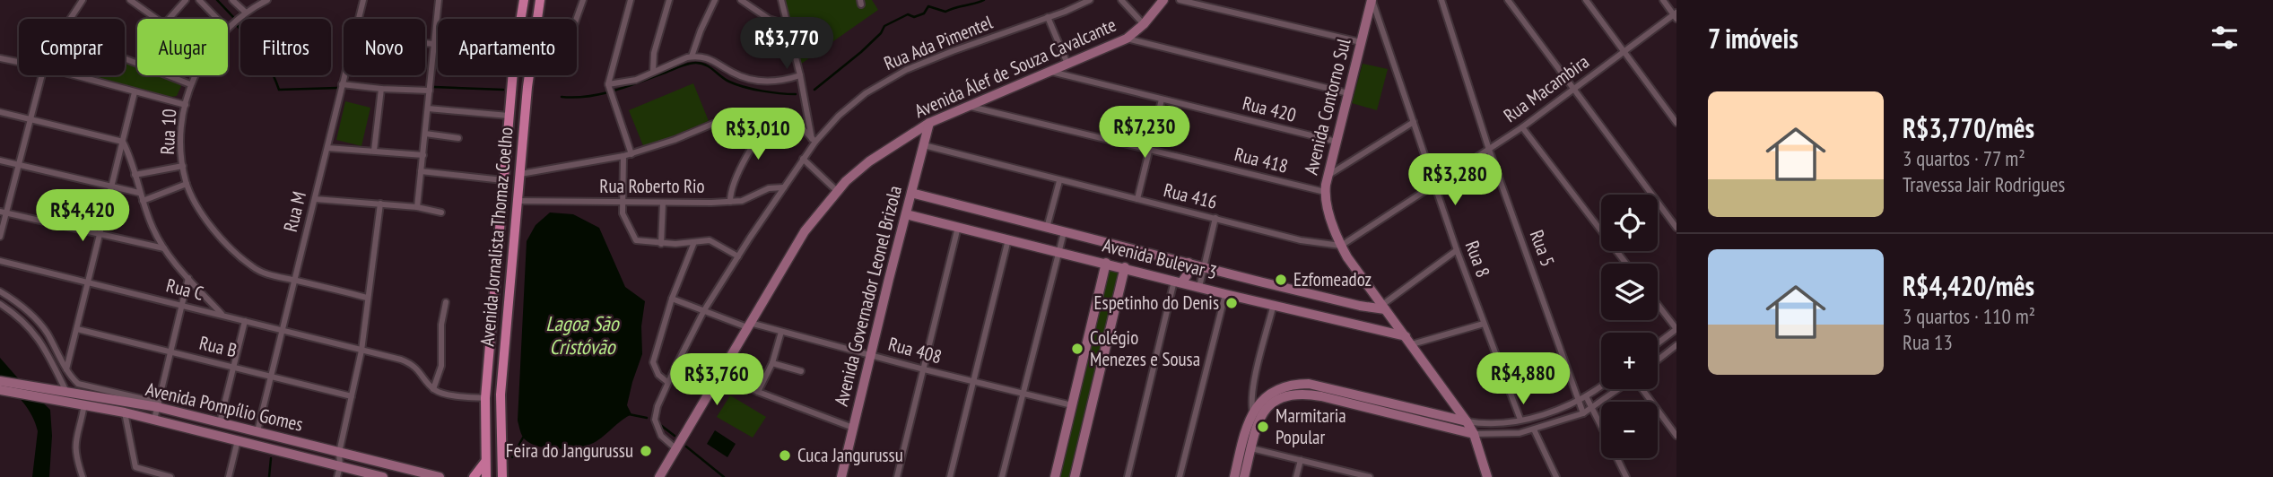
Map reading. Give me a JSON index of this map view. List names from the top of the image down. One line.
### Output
{"streets":{"main road":["Avenida Jornalista Thomaz Coelho"],"street":["Rua Ada Pimentel","Avenida Álef de Souza Cavalcante","Rua Macambira","Avenida Contorno Sul","Rua 420","Rua 10","Rua 418","Rua Roberto Rio","Rua 416","Rua M","Rua 5","Avenida Bulevar 3","Rua 8","Rua C","Avenida Governador Leonel Brizola","Rua B","Rua 408","Avenida Pompílio Gomes"]},"crossings":[["Rua Ada Pimentel","Avenida Álef de Souza Cavalcante"],["Rua Ada Pimentel","Rua Roberto Rio"],["Rua Ada Pimentel","Rua 408"],["Avenida Álef de Souza Cavalcante","Rua 420"],["Avenida Álef de Souza Cavalcante","Rua 418"],["Avenida Álef de Souza Cavalcante","Avenida Governador Leonel Brizola"],["Avenida Álef de Souza Cavalcante","Rua 408"],["Rua Macambira","Avenida Contorno Sul"],["Rua Macambira","Rua 416"],["Rua Macambira","Rua 5"],["Rua Macambira","Rua 8"],["Avenida Contorno Sul","Rua 420"],["Avenida Contorno Sul","Rua 418"],["Avenida Contorno Sul","Rua 416"],["Avenida Contorno Sul","Avenida Bulevar 3"],["Avenida Contorno Sul","Rua 8"],["Rua 10","Rua M"],["Rua Roberto Rio","Avenida Jornalista Thomaz Coelho"],["Rua 416","Avenida Governador Leonel Brizola"],["Rua M","Rua C"],["Rua M","Rua B"],["Rua M","Avenida Pompílio Gomes"],["Avenida Bulevar 3","Avenida Governador Leonel Brizola"],["Avenida Governador Leonel Brizola","Rua 408"]],"water":["Lagoa São Cristóvão"],"places":["Ezfomeadoz","Espetinho do Denis","Colégio Menezes e Sousa","Marmitaria Popular","Feira do Jangurussu","Cuca Jangurussu"],"page":{"heading":"7 imóveis","price":["R$3,770","R$7,230","R$3,010","R$3,280","R$4,420","R$4,880","R$3,760"],"chip":["Comprar","Alugar","Filtros","Novo","Apartamento"],"list":[{"name":"R$3,770/mês","note":"3 quartos · 77 m² · Travessa Jair Rodrigues"},{"name":"R$4,420/mês","note":"3 quartos · 110 m² · Rua 13"}],"map_buttons":["+","−"]}}
